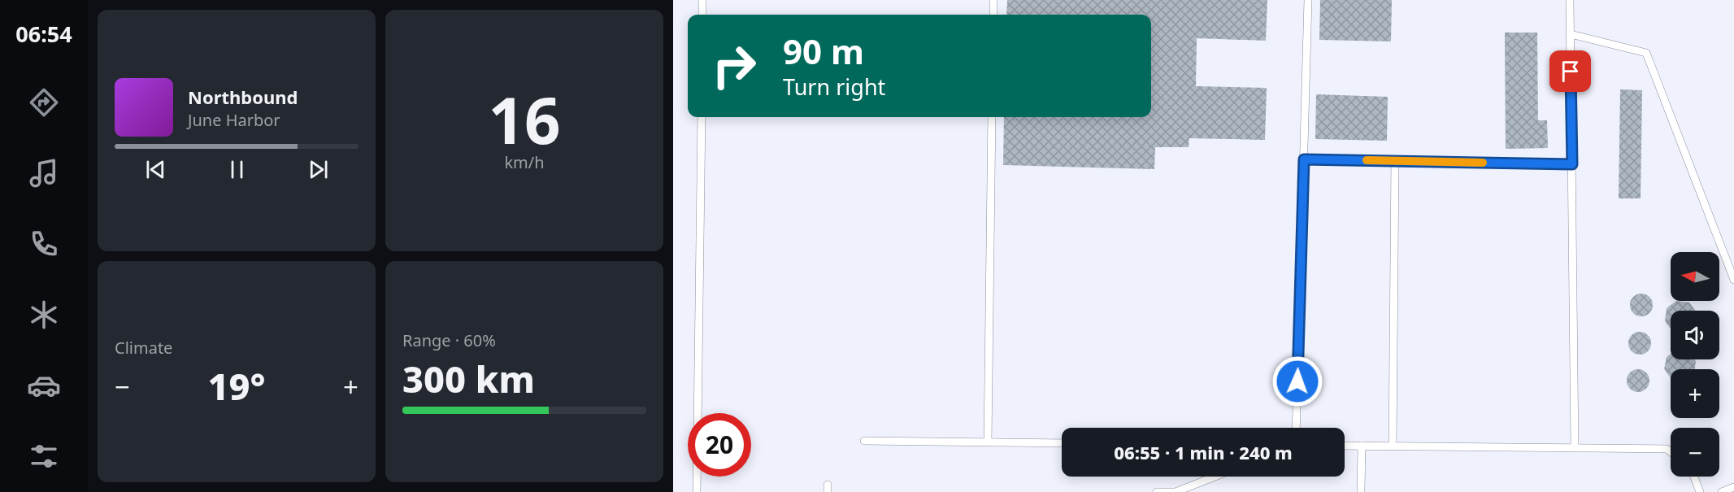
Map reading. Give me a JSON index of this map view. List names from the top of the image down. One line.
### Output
{"north":"left","page":{"tabs":"06:54","tile":[["16","km/h"],"Climate",["Range · 60%","300 km"]],"turn":["90 m","Turn right"],"song":["Northbound","June Harbor"],"map_buttons":["+","−"],"heat":["−","19°","+"],"limit":"20","trip":"06:55 · 1 min · 240 m"}}
